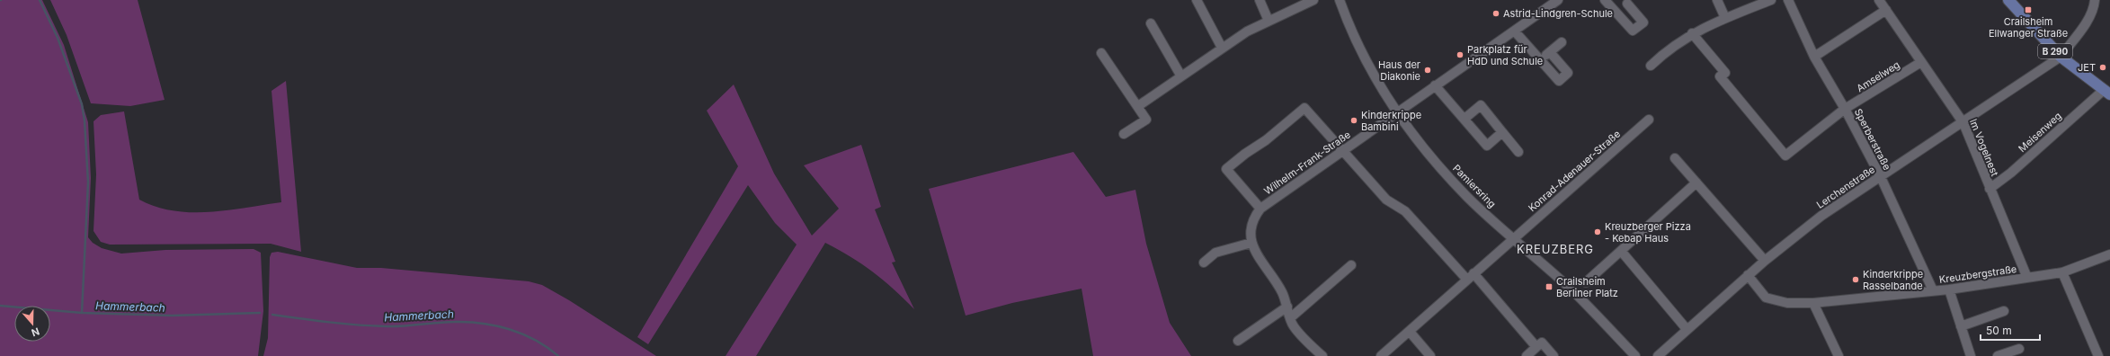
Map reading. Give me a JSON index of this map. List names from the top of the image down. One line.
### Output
{"streets":{"main road":["B 290"],"street":["Amselweg","Meisenweg","Sperberstraße","Im Vogelnest","Wilhelm-Frank-Straße","Konrad-Adenauer-Straße","Pamiersring","Lerchenstraße","Kreuzbergstraße"]},"crossings":[["B 290","Meisenweg"],["B 290","Lerchenstraße"],["Amselweg","Sperberstraße"],["Amselweg","Im Vogelnest"],["Meisenweg","Im Vogelnest"],["Sperberstraße","Lerchenstraße"],["Sperberstraße","Kreuzbergstraße"],["Im Vogelnest","Lerchenstraße"],["Im Vogelnest","Kreuzbergstraße"],["Wilhelm-Frank-Straße","Pamiersring"],["Konrad-Adenauer-Straße","Pamiersring"],["Lerchenstraße","Kreuzbergstraße"]],"districts":["KREUZBERG"],"water":["Hammerbach"],"places":{"transit":["Crailsheim Ellwanger Straße","Crailsheim Berliner Platz"],"other":["Astrid-Lindgren-Schule","Parkplatz für HdD und Schule","JET","Haus der Diakonie","Kinderkrippe Bambini","Kreuzberger Pizza - Kebap Haus","Kinderkrippe Rasselbande"]},"scale_bar":"50 m","north":"bottom"}
